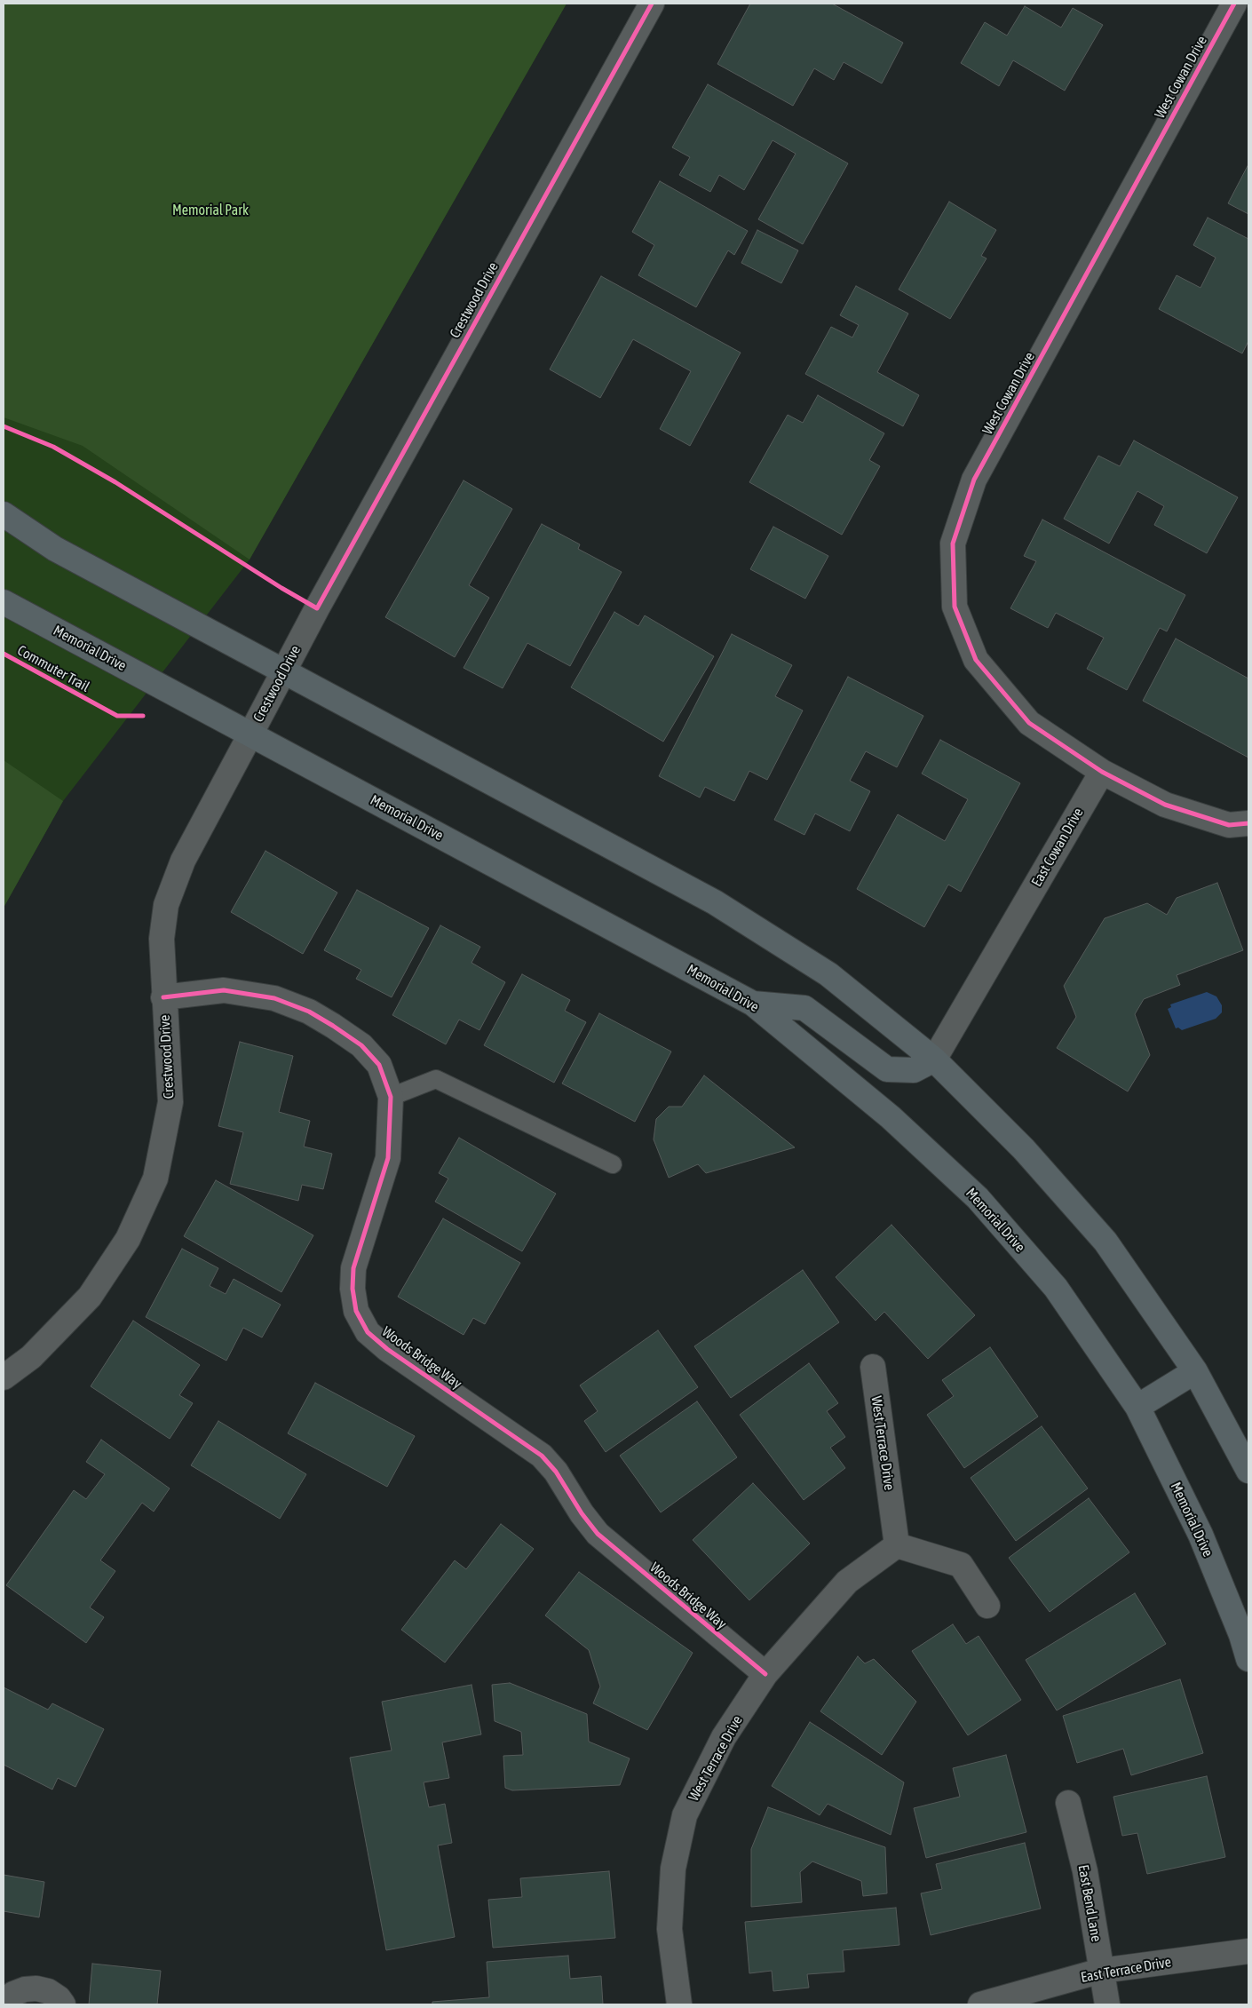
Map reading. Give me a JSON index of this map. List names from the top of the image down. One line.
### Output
{"streets":{"main road":["Memorial Drive"],"street":["West Cowan Drive","Crestwood Drive","East Cowan Drive","Woods Bridge Way","West Terrace Drive","East Bend Lane","East Terrace Drive"],"cycle path":["Commuter Trail"]},"crossings":[["West Cowan Drive","East Cowan Drive"],["Crestwood Drive","Memorial Drive"],["Crestwood Drive","Woods Bridge Way"],["Woods Bridge Way","West Terrace Drive"],["East Bend Lane","East Terrace Drive"]],"parks":["Memorial Park"]}
